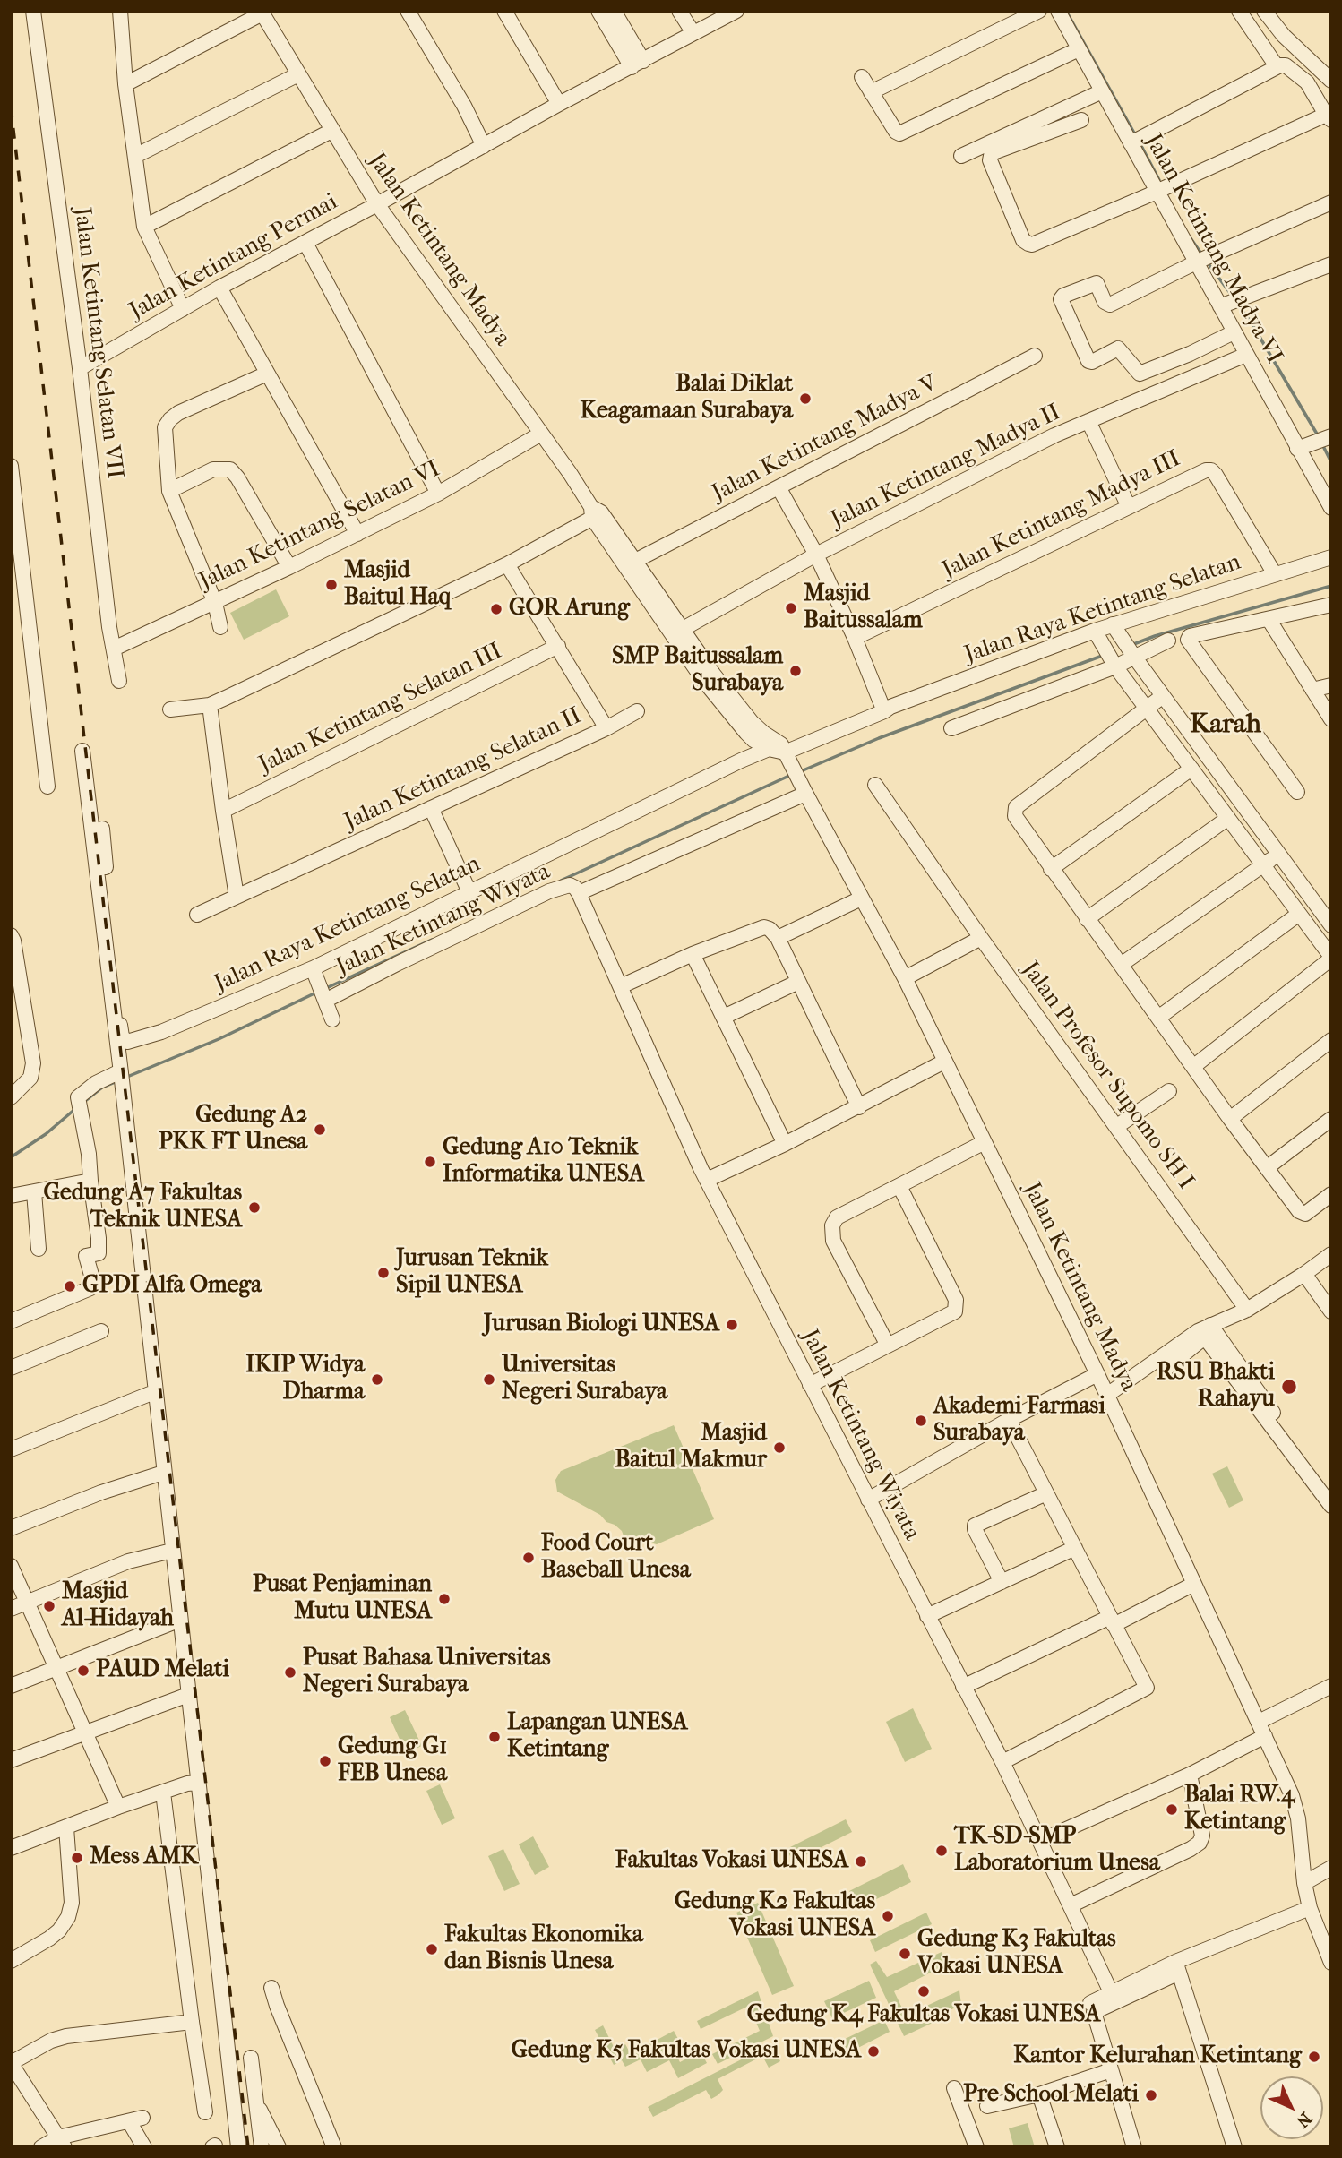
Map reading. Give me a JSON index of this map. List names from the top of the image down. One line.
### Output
{"streets":{"street":["Jalan Ketintang Madya VI","Jalan Ketintang Madya","Jalan Ketintang Permai","Jalan Ketintang Selatan VII","Jalan Ketintang Madya V","Jalan Ketintang Madya II","Jalan Ketintang Madya III","Jalan Ketintang Selatan VI","Jalan Raya Ketintang Selatan","Jalan Ketintang Selatan III","Jalan Ketintang Selatan II","Jalan Ketintang Wiyata","Jalan Profesor Supomo SH I"]},"crossings":[["Jalan Ketintang Madya VI","Jalan Ketintang Madya II"],["Jalan Ketintang Madya","Jalan Ketintang Permai"],["Jalan Ketintang Madya","Jalan Ketintang Madya V"],["Jalan Ketintang Madya","Jalan Ketintang Madya II"],["Jalan Ketintang Madya","Jalan Ketintang Selatan VI"],["Jalan Ketintang Madya","Jalan Raya Ketintang Selatan"],["Jalan Ketintang Madya","Jalan Ketintang Wiyata"],["Jalan Ketintang Permai","Jalan Ketintang Selatan VII"],["Jalan Ketintang Selatan VII","Jalan Ketintang Selatan VI"],["Jalan Ketintang Madya III","Jalan Raya Ketintang Selatan"],["Jalan Ketintang Selatan III","Jalan Ketintang Selatan II"]],"districts":["Karah"],"places":["Balai Diklat Keagamaan Surabaya","Masjid Baitul Haq","Masjid Baitussalam","GOR Arung","SMP Baitussalam Surabaya","Gedung A2 PKK FT Unesa","Gedung A10 Teknik Informatika UNESA","Gedung A7 Fakultas Teknik UNESA","Jurusan Teknik Sipil UNESA","GPDI Alfa Omega","Jurusan Biologi UNESA","IKIP Widya Dharma","Universitas Negeri Surabaya","RSU Bhakti Rahayu","Akademi Farmasi Surabaya","Masjid Baitul Makmur","Food Court Baseball Unesa","Pusat Penjaminan Mutu UNESA","Masjid Al-Hidayah","PAUD Melati","Pusat Bahasa Universitas Negeri Surabaya","Lapangan UNESA Ketintang","Gedung G1 FEB Unesa","Balai RW.4 Ketintang","TK-SD-SMP Laboratorium Unesa","Mess AMK","Fakultas Vokasi UNESA","Gedung K2 Fakultas Vokasi UNESA","Fakultas Ekonomika dan Bisnis Unesa","Gedung K3 Fakultas Vokasi UNESA","Gedung K4 Fakultas Vokasi UNESA","Gedung K5 Fakultas Vokasi UNESA","Kantor Kelurahan Ketintang","Pre School Melati"],"north":"bottom right"}
